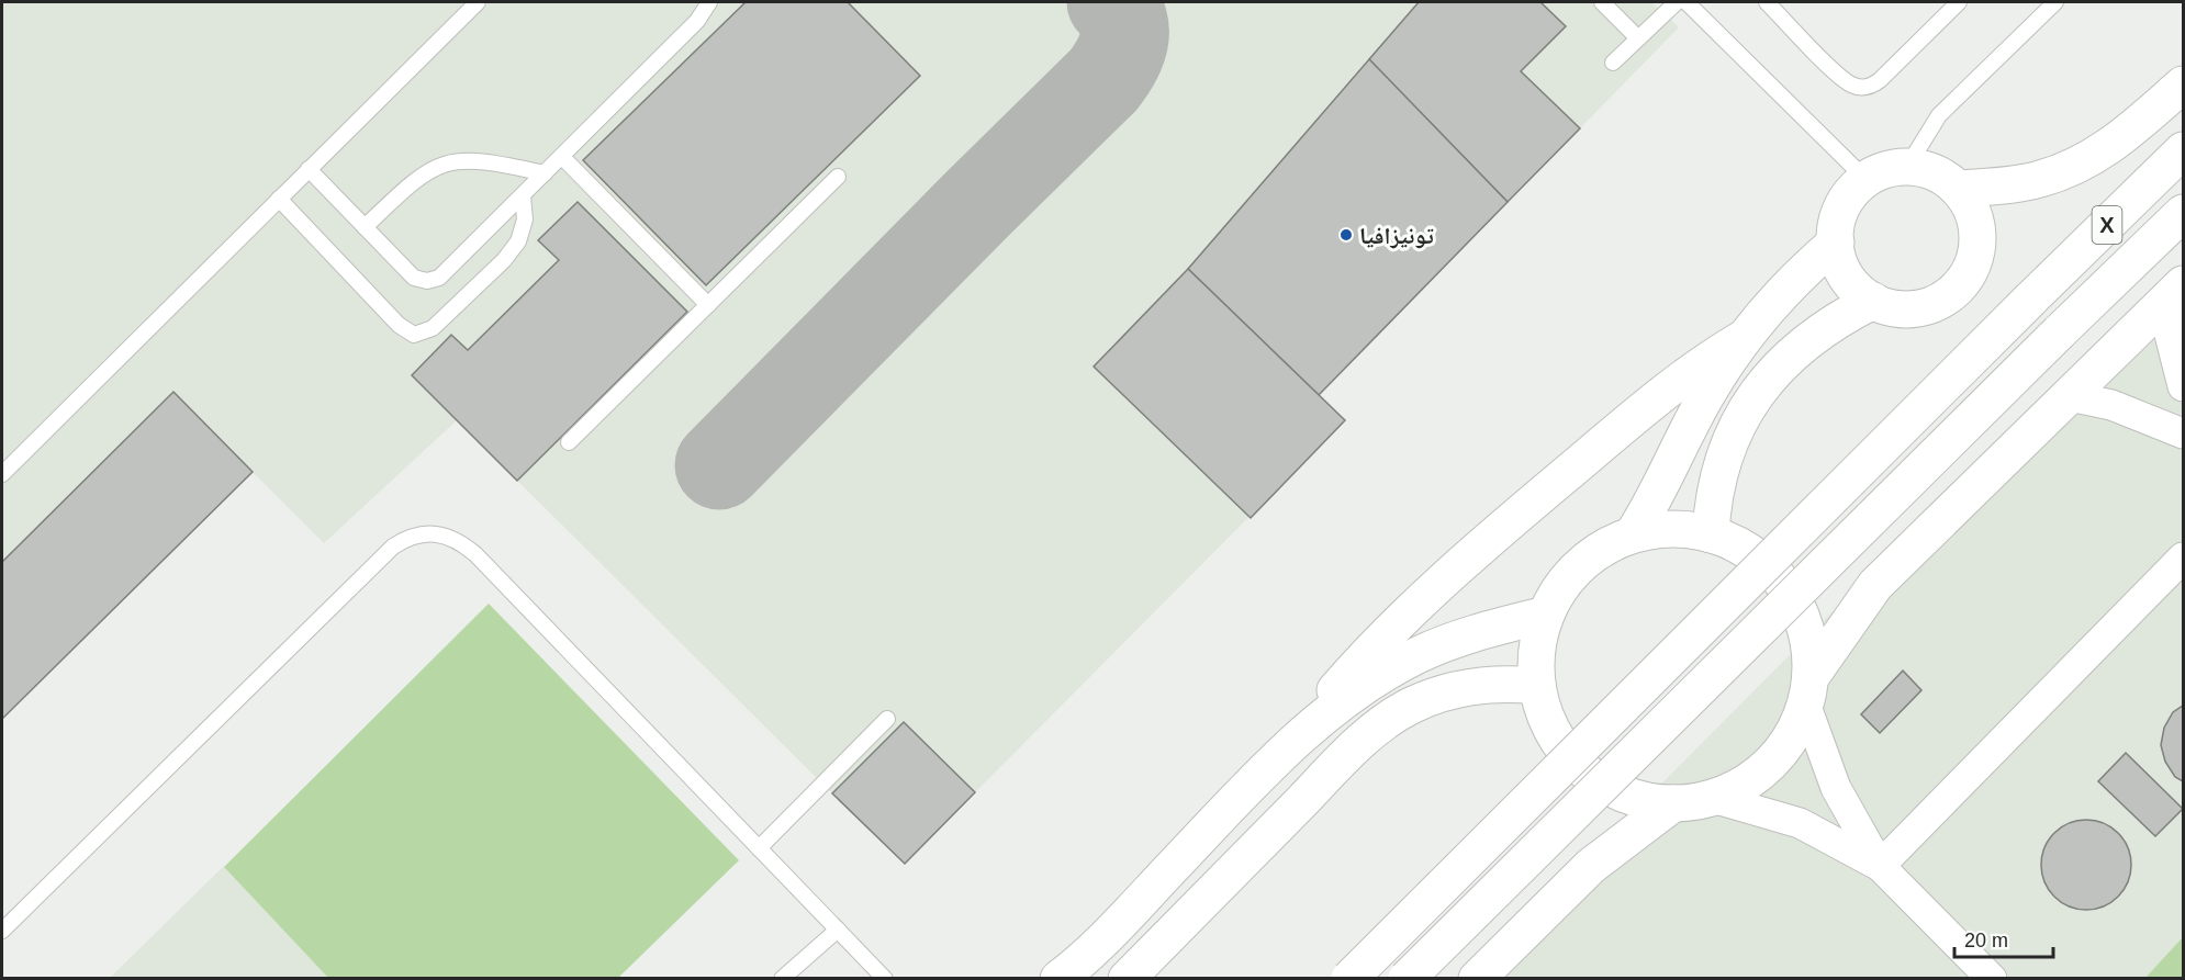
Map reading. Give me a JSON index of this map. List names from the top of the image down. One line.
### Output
{"streets":{"main road":["X"]},"places":["تونيزافيا"],"scale_bar":"20 m"}
